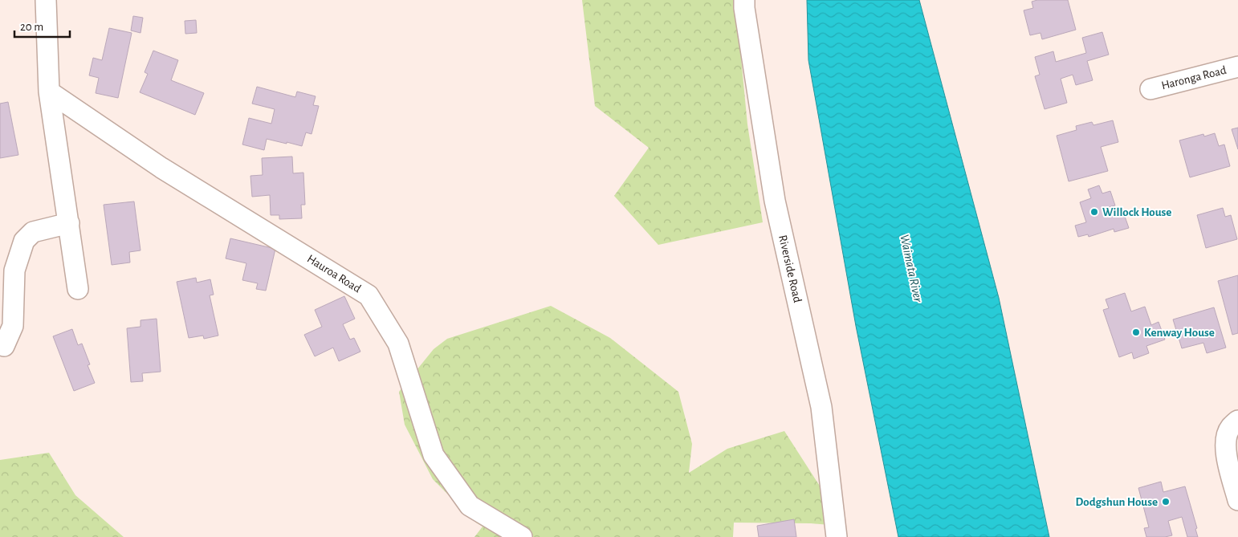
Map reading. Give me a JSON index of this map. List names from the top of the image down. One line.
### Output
{"streets":{"street":["Haronga Road","Riverside Road","Hauroa Road"]},"water":["Waimata River"],"places":["Willock House","Kenway House","Dodgshun House"],"scale_bar":"20 m"}
